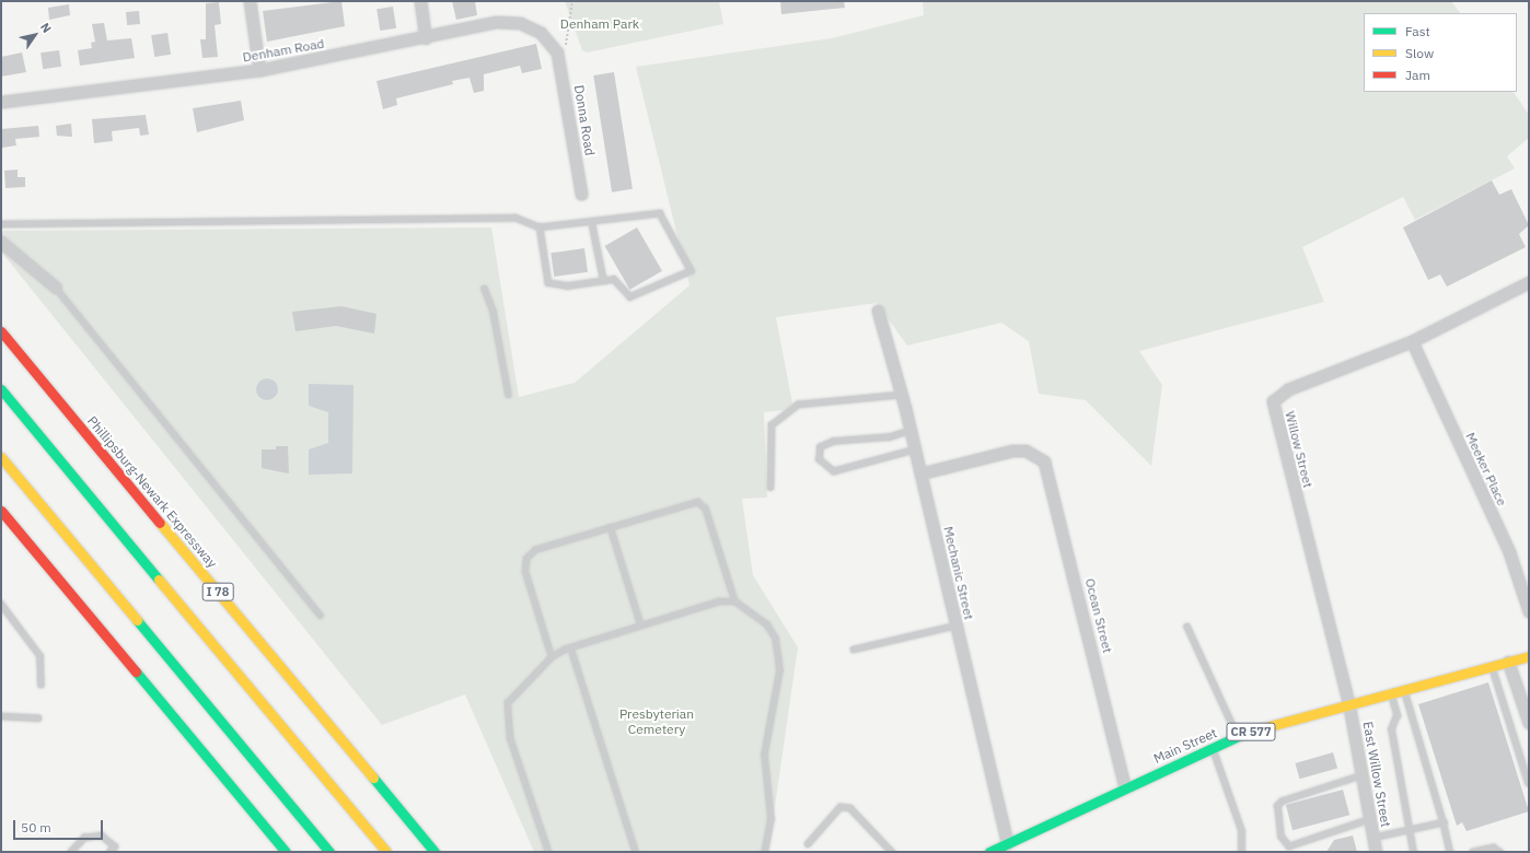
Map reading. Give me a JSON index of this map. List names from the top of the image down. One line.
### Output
{"streets":{"main road":["Phillipsburg-Newark Expressway","I 78","CR 577","Main Street"],"street":["Denham Road","Donna Road","Willow Street","Meeker Place","Mechanic Street","Ocean Street","East Willow Street"]},"crossings":[["Denham Road","Donna Road"],["Willow Street","Meeker Place"],["Willow Street","Main Street"],["Willow Street","East Willow Street"],["Mechanic Street","Ocean Street"],["Mechanic Street","Main Street"],["Ocean Street","Main Street"],["Main Street","East Willow Street"]],"parks":["Denham Park","Presbyterian Cemetery"],"legend":["Fast","Slow","Jam"],"scale_bar":"50 m","north":"top right"}
